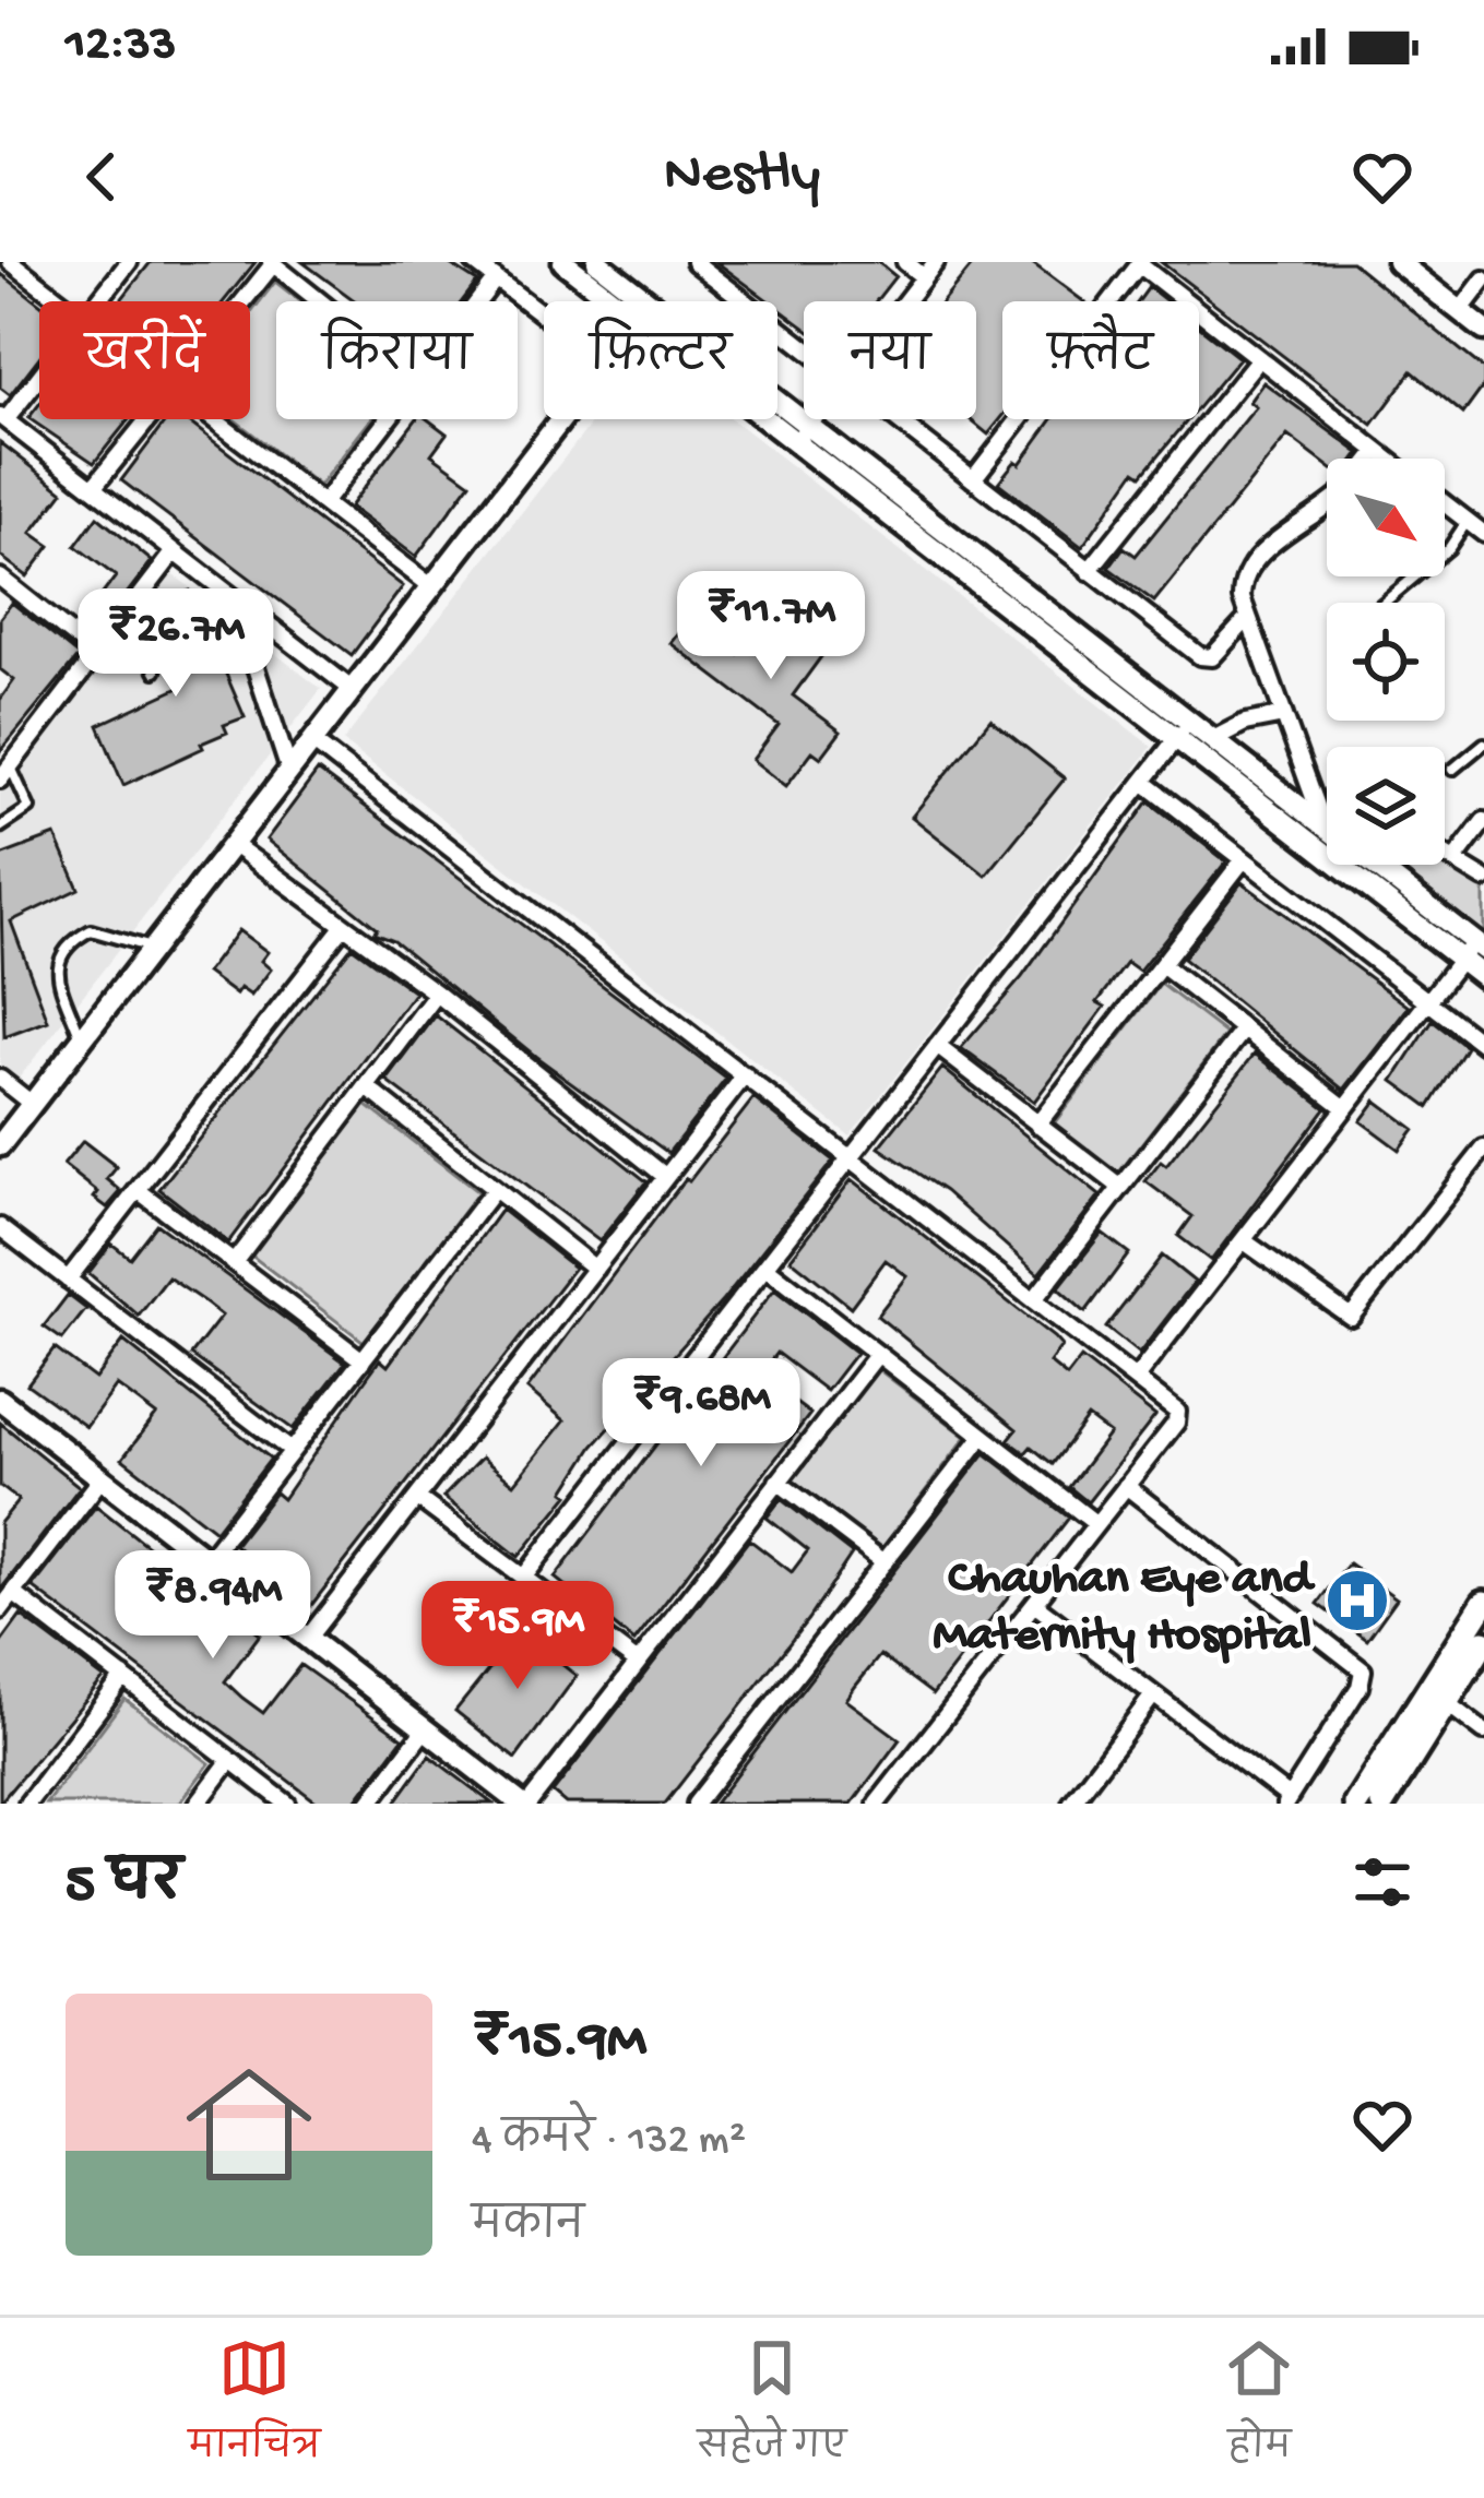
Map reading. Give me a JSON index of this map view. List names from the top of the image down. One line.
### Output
{"places":{"hospital":["Chauhan Eye and Maternity Hospital"]},"north":"bottom right","page":{"status":"12:33","header":"Nestly","chip":["खरीदें","किराया","फ़िल्टर","नया","फ़्लैट"],"price":["₹11.7M","₹26.7M","₹9.68M","₹8.94M","₹15.9M"],"heading":"5 घर","list":[{"name":"₹15.9M","note":"4 कमरे · 132 m² · मकान"}],"tabs":["मानचित्र","सहेजे गए","होम"]}}
